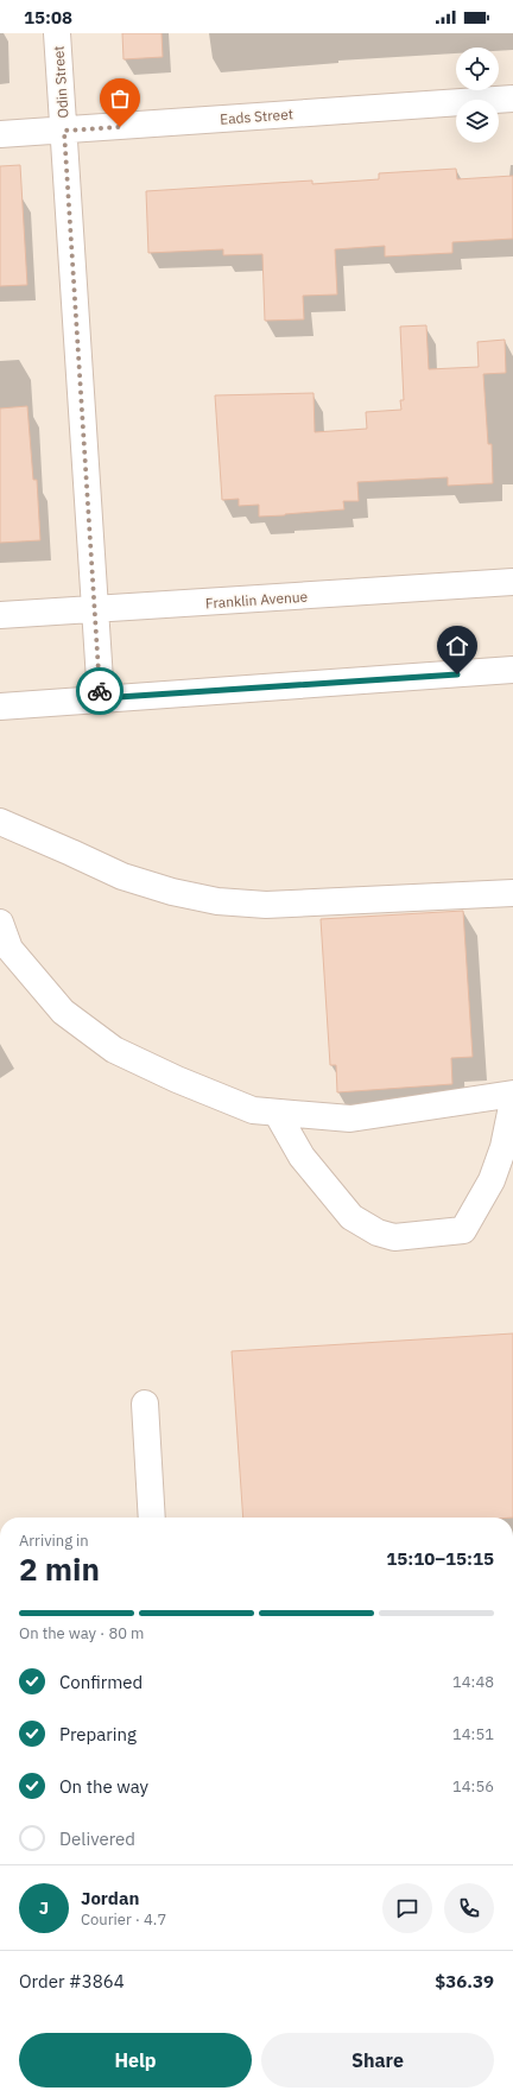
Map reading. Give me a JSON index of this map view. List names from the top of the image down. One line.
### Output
{"streets":{"street":["Odin Street","Eads Street","Franklin Avenue"]},"crossings":[["Odin Street","Eads Street"],["Odin Street","Franklin Avenue"]],"page":{"status":"15:08","heading":["2 min","Arriving in","15:10–15:15"],"panel":["Jordan","Courier · 4.7","Order #3864","$36.39"],"bar":"On the way · 80 m","list":[["Confirmed","14:48"],["Preparing","14:51"],["On the way","14:56"],"Delivered"],"round":"J","buttons":["Help","Share"]}}
